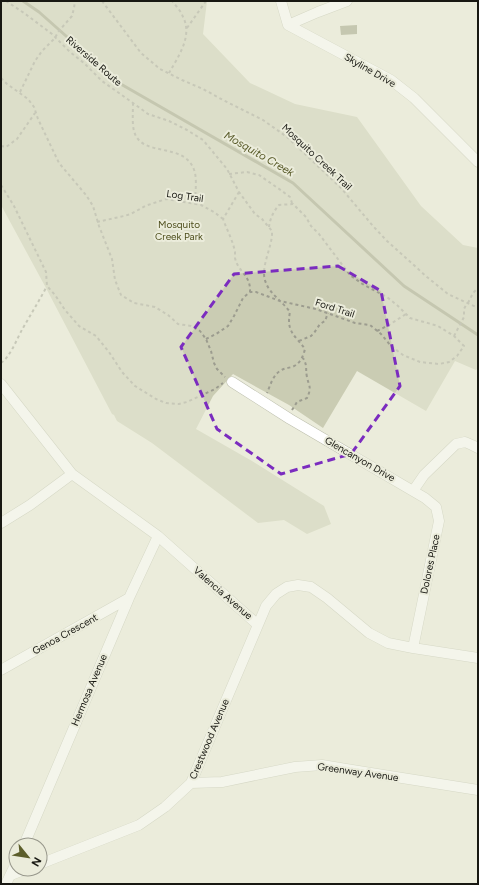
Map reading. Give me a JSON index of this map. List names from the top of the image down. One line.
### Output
{"streets":{"street":["Skyline Drive","Glencanyon Drive","Dolores Place","Valencia Avenue","Genoa Crescent","Hermosa Avenue","Crestwood Avenue","Greenway Avenue"],"path":["Riverside Route","Mosquito Creek Trail","Log Trail","Ford Trail"]},"crossings":[["Glencanyon Drive","Dolores Place"],["Dolores Place","Valencia Avenue"],["Valencia Avenue","Hermosa Avenue"],["Valencia Avenue","Crestwood Avenue"],["Genoa Crescent","Hermosa Avenue"],["Crestwood Avenue","Greenway Avenue"]],"water":["Mosquito Creek"],"parks":["Mosquito Creek Park"],"north":"bottom right"}
